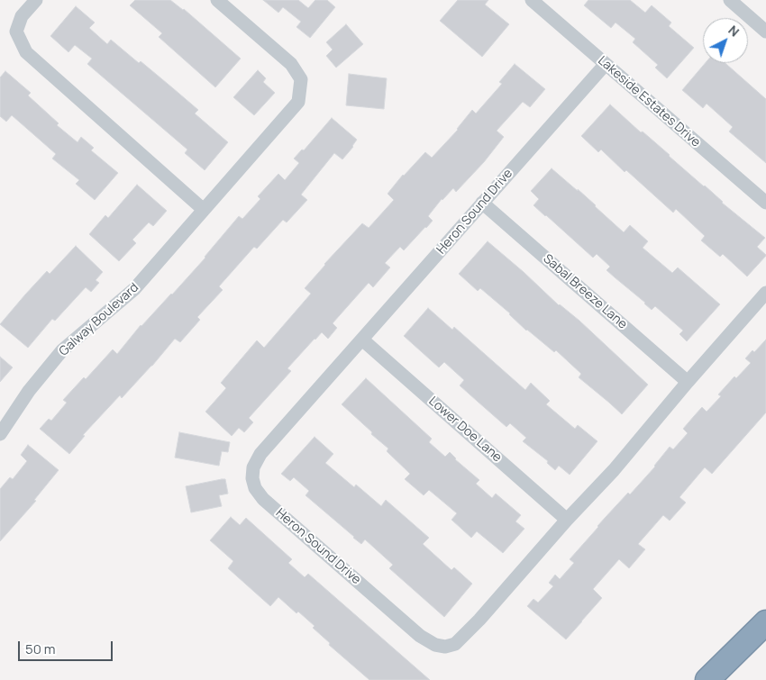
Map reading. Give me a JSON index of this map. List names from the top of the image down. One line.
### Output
{"streets":{"street":["Lakeside Estates Drive","Heron Sound Drive","Sabal Breeze Lane","Galway Boulevard","Lower Doe Lane"]},"crossings":[["Lakeside Estates Drive","Heron Sound Drive"],["Heron Sound Drive","Sabal Breeze Lane"],["Heron Sound Drive","Lower Doe Lane"]],"scale_bar":"50 m","north":"top right"}
